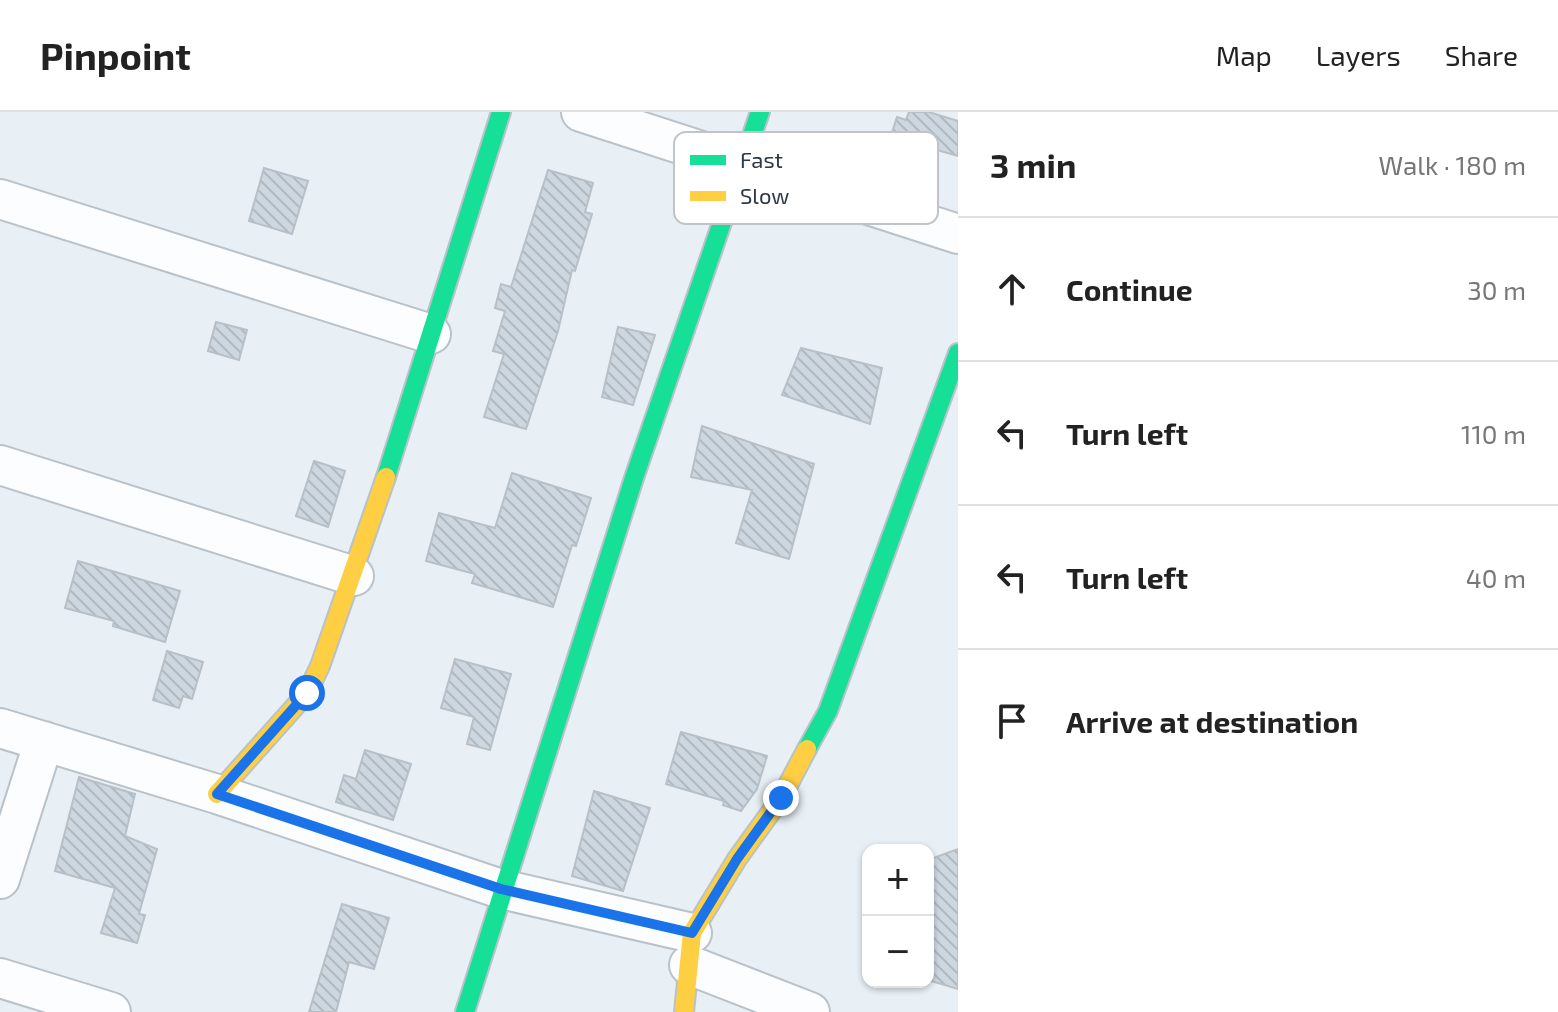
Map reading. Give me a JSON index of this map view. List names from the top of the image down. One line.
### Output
{"legend":["Fast","Slow"],"page":{"header":"Pinpoint","nav":["Map","Layers","Share"],"heading":["3 min","Walk · 180 m"],"list":[["Continue","30 m"],["Turn left","110 m"],["Turn left","40 m"],"Arrive at destination"],"map_buttons":["+","−"]}}
